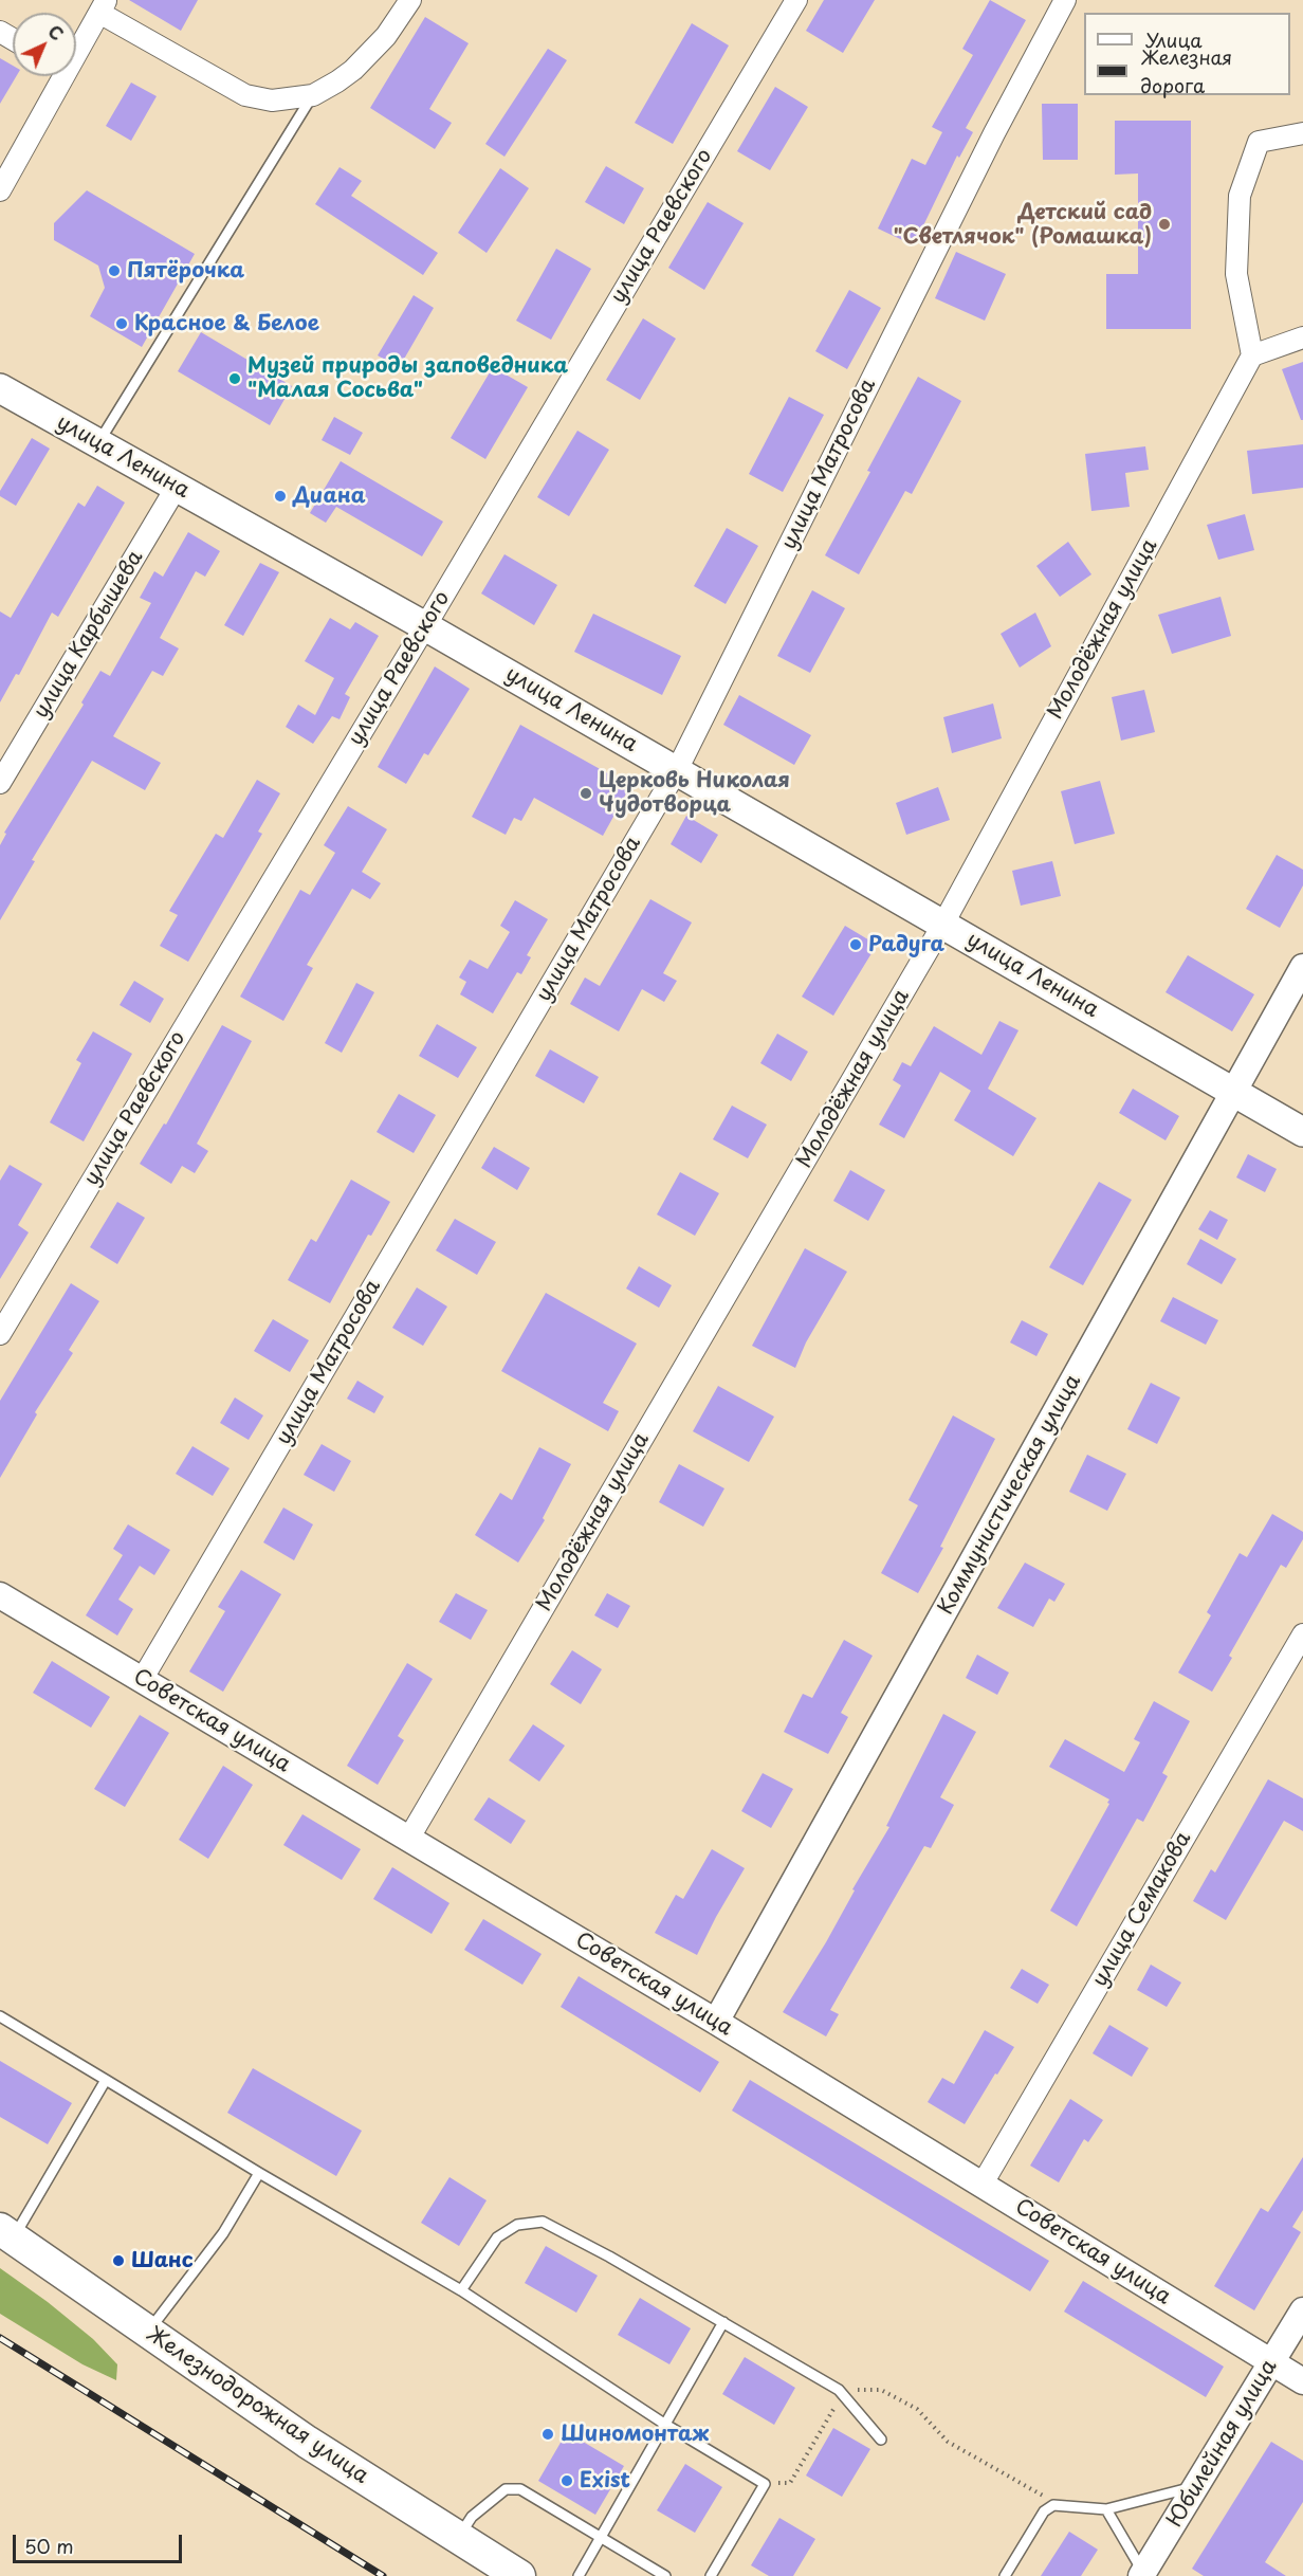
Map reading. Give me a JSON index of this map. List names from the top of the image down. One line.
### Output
{"streets":{"main road":["улица Ленина","Железнодорожная улица"],"street":["улица Раевского","улица Матросова","Молодёжная улица","улица Карбышева","Коммунистическая улица","Советская улица","улица Семакова","Юбилейная улица"]},"crossings":[["улица Раевского","улица Ленина"],["улица Ленина","улица Матросова"],["улица Ленина","Молодёжная улица"],["улица Ленина","улица Карбышева"],["улица Ленина","Коммунистическая улица"],["улица Матросова","Советская улица"],["Молодёжная улица","Советская улица"],["Коммунистическая улица","Советская улица"],["Советская улица","улица Семакова"],["Советская улица","Юбилейная улица"]],"places":["Детский сад \"Светлячок\" (Ромашка)","Пятёрочка","Красное & Белое","Музей природы заповедника \"Малая Сосьва\"","Диана","Церковь Николая Чудотворца","Радуга","Шанс","Шиномонтаж","Exist"],"legend":["Улица","Железная дорога"],"scale_bar":"50 m","north":"top right"}
